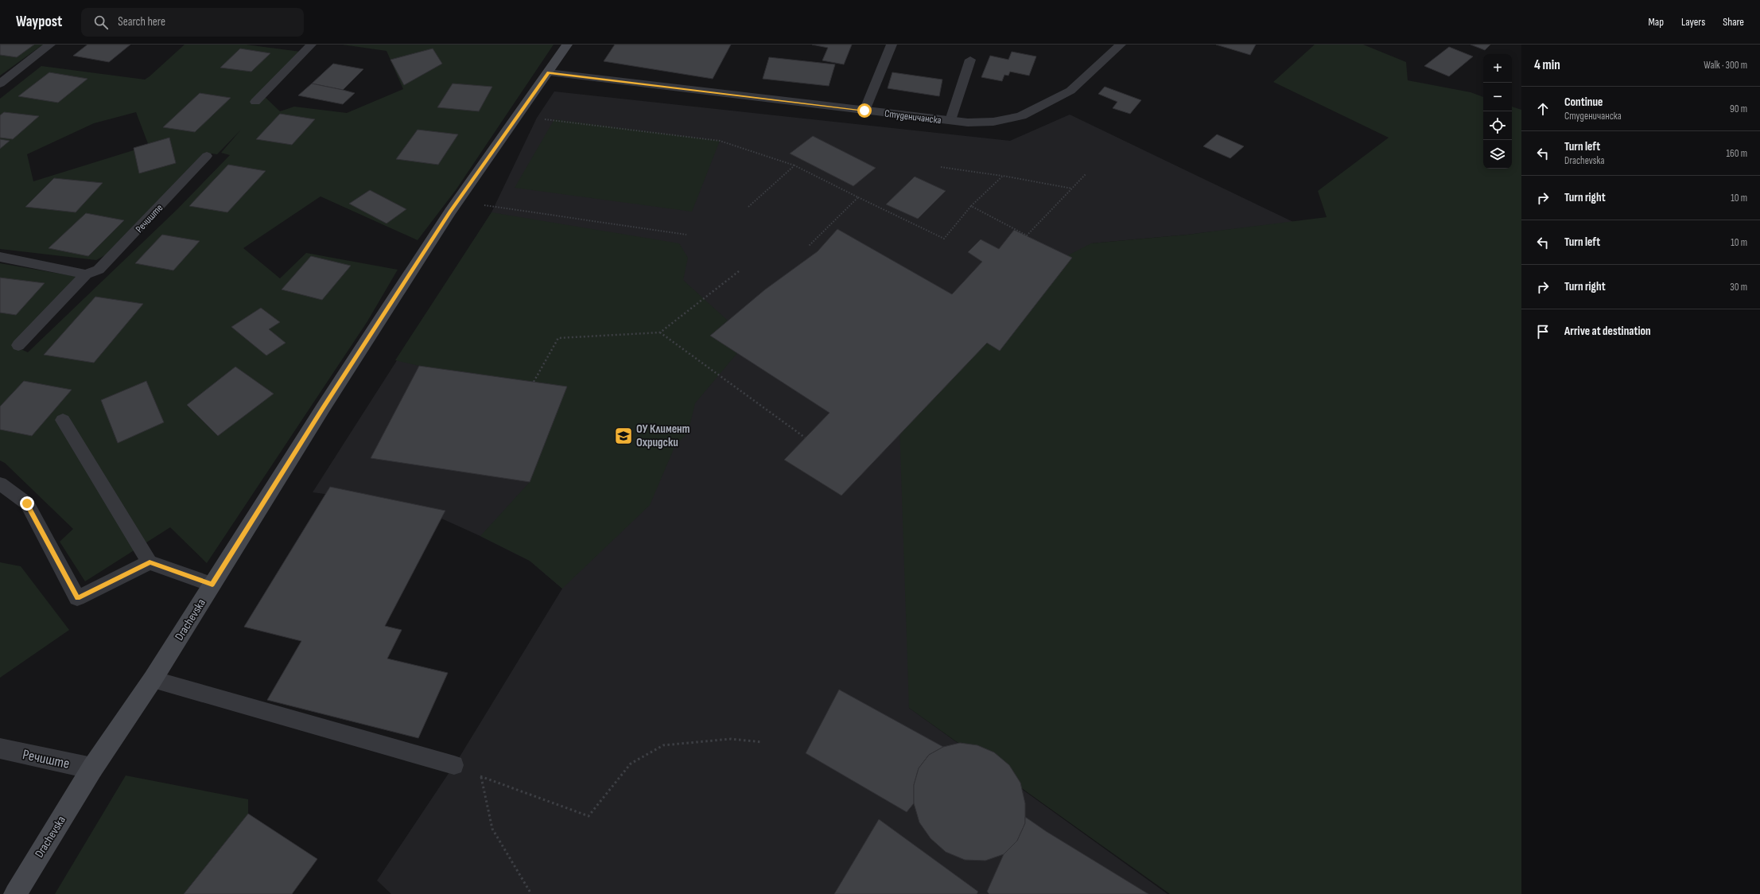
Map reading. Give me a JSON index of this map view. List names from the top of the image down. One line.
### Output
{"streets":{"main road":["Drachevska"],"street":["Студеничанска","Речиште"]},"crossings":[["Студеничанска","Drachevska"],["Речиште","Drachevska"]],"places":{"school or university":["ОУ Климент Охридски"]},"page":{"header":"Waypost","search":"Search here","nav":["Map","Layers","Share"],"heading":["4 min","Walk · 300 m"],"map_buttons":["+","−"],"list":[["Continue","Студеничанска","90 m"],["Turn left","Drachevska","160 m"],["Turn right","10 m"],["Turn left","10 m"],["Turn right","30 m"],"Arrive at destination"]}}
